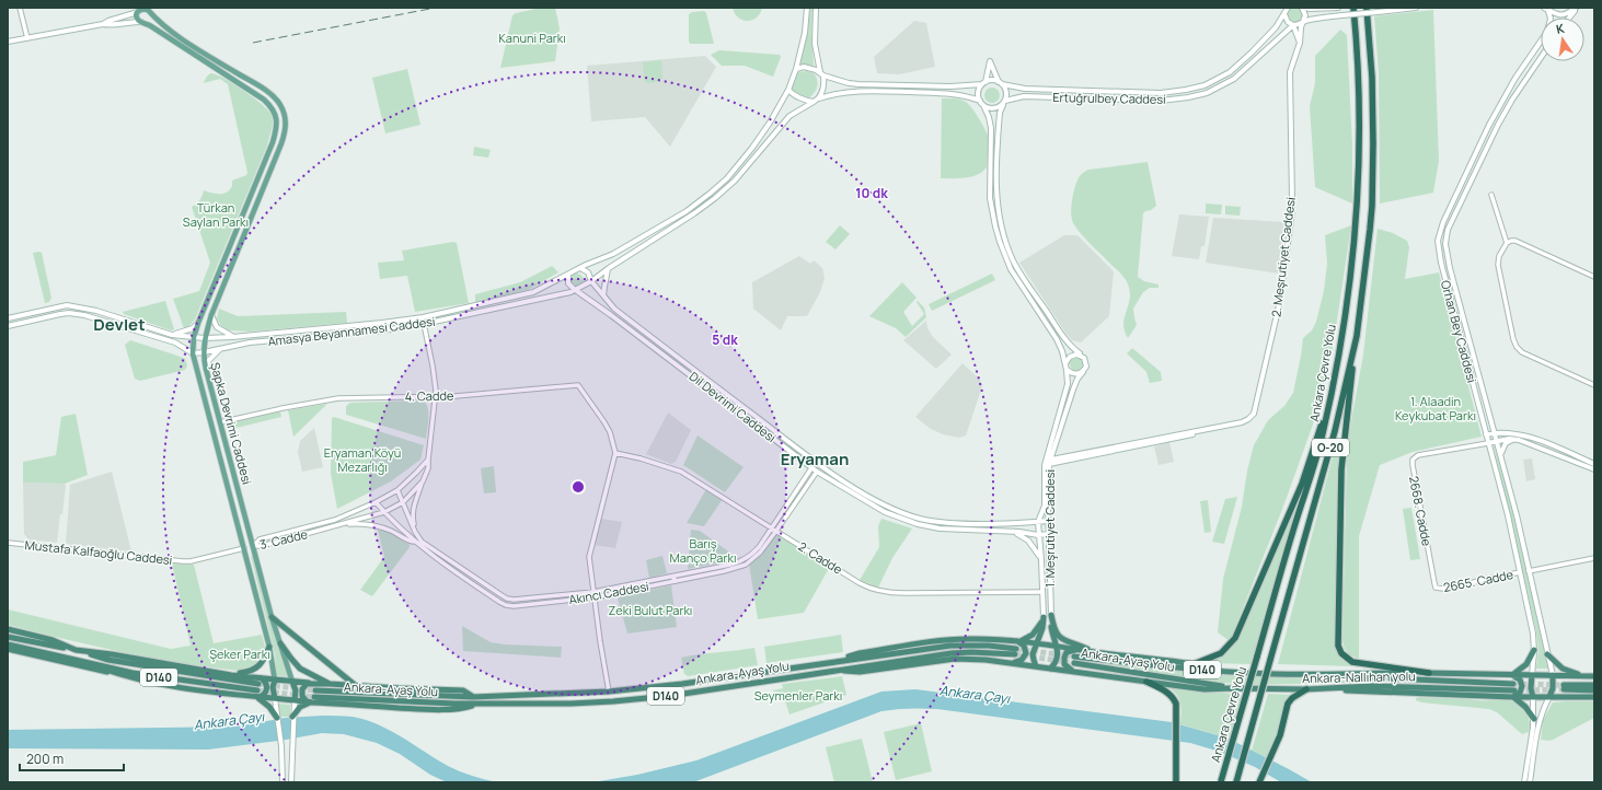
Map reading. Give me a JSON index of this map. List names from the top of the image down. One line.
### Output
{"streets":{"highway":["Ankara Çevre Yolu","O-20","Ankara-Ayaş Yolu","D140","Ankara-Nallıhan yolu"],"main road":["Ertuğrulbey Caddesi","2. Meşrutiyet Caddesi","Amasya Beyannamesi Caddesi","Orhan Bey Caddesi","Dil Devrimi Caddesi","Şapka Devrimi Caddesi","1. Meşrutiyet Caddesi"],"street":["4. Cadde","2668. Cadde","3. Cadde","Mustafa Kalfaoğlu Caddesi","2. Cadde","2665. Cadde","Akıncı Caddesi"]},"crossings":[["Ertuğrulbey Caddesi","2. Meşrutiyet Caddesi"],["2. Meşrutiyet Caddesi","1. Meşrutiyet Caddesi"],["Amasya Beyannamesi Caddesi","Dil Devrimi Caddesi"],["Amasya Beyannamesi Caddesi","Şapka Devrimi Caddesi"],["Amasya Beyannamesi Caddesi","3. Cadde"],["Orhan Bey Caddesi","2668. Cadde"],["Orhan Bey Caddesi","2665. Cadde"],["4. Cadde","Şapka Devrimi Caddesi"],["4. Cadde","3. Cadde"],["4. Cadde","2. Cadde"],["Dil Devrimi Caddesi","1. Meşrutiyet Caddesi"],["Dil Devrimi Caddesi","Akıncı Caddesi"],["Şapka Devrimi Caddesi","3. Cadde"],["Şapka Devrimi Caddesi","Mustafa Kalfaoğlu Caddesi"],["2668. Cadde","2665. Cadde"],["1. Meşrutiyet Caddesi","2. Cadde"],["3. Cadde","Akıncı Caddesi"],["2. Cadde","Akıncı Caddesi"],["Ankara-Ayaş Yolu","D140"],["Ankara-Ayaş Yolu","Ankara-Nallıhan yolu"]],"districts":["Devlet","Eryaman"],"water":["Ankara Çayı"],"parks":["Kanuni Parkı","Türkan Saylan Parkı","1. Alaadin Keykubat Parkı","Eryaman Köyü Mezarlığı","Barış Manço Parkı","Zeki Bulut Parkı","Şeker Parkı","Seymenler Parkı"],"scale_bar":"200 m","north":"top","rings":["10 dk","5 dk"]}
